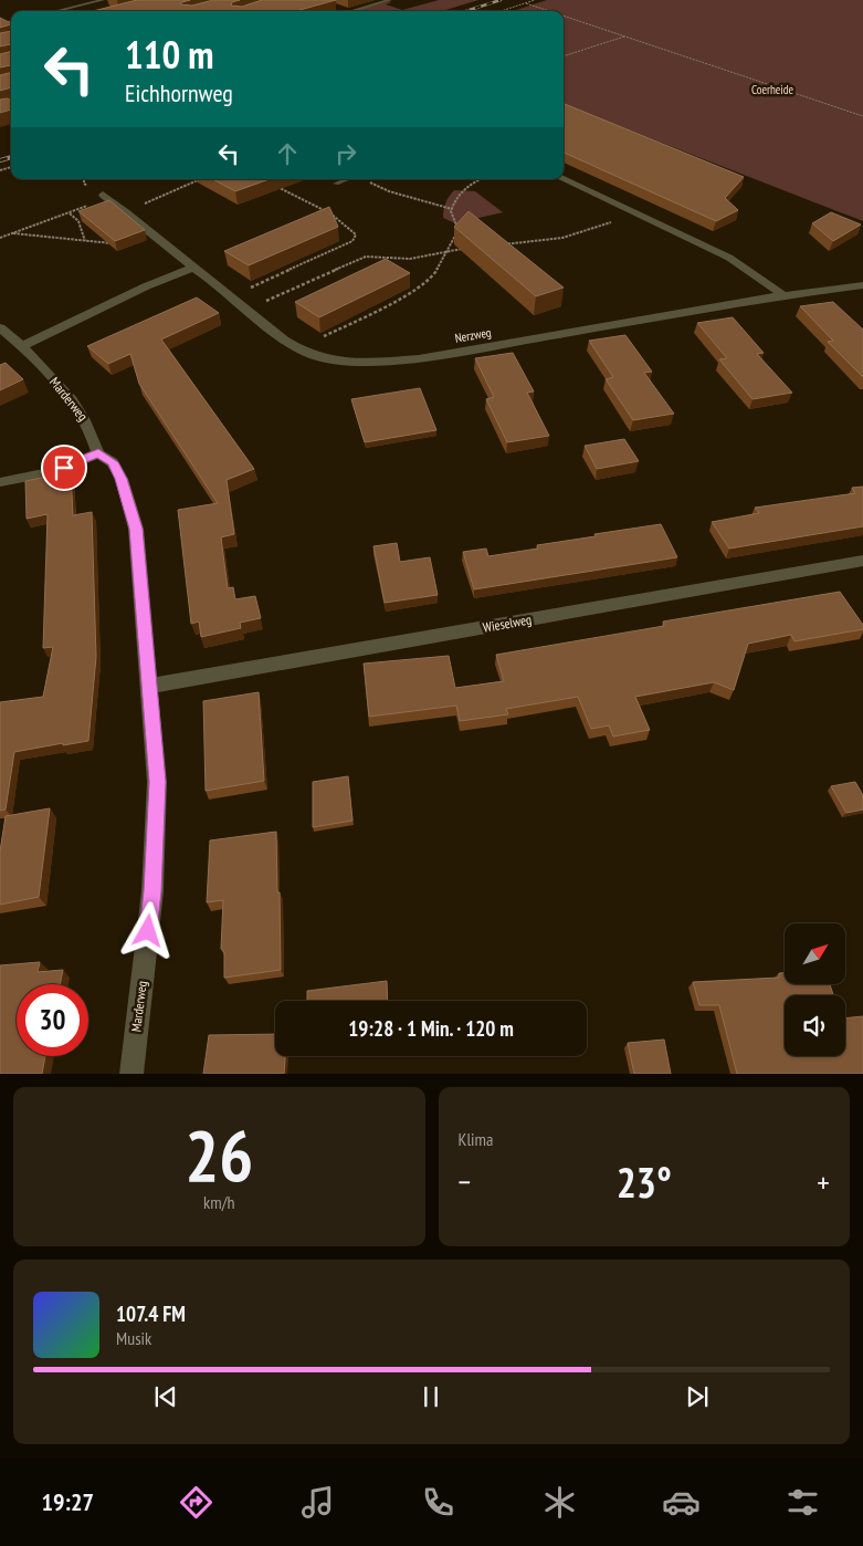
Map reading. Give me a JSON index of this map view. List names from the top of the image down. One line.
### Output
{"streets":{"street":["Nerzweg","Marderweg","Wieselweg"]},"crossings":[["Marderweg","Wieselweg"]],"parks":["Coerheide"],"north":"top right","page":{"turn":["110 m","Eichhornweg"],"limit":"30","trip":"19:28 · 1 Min. · 120 m","tile":[["26","km/h"],"Klima"],"heat":["−","23°","+"],"song":["107.4 FM","Musik"],"tabs":"19:27"}}
